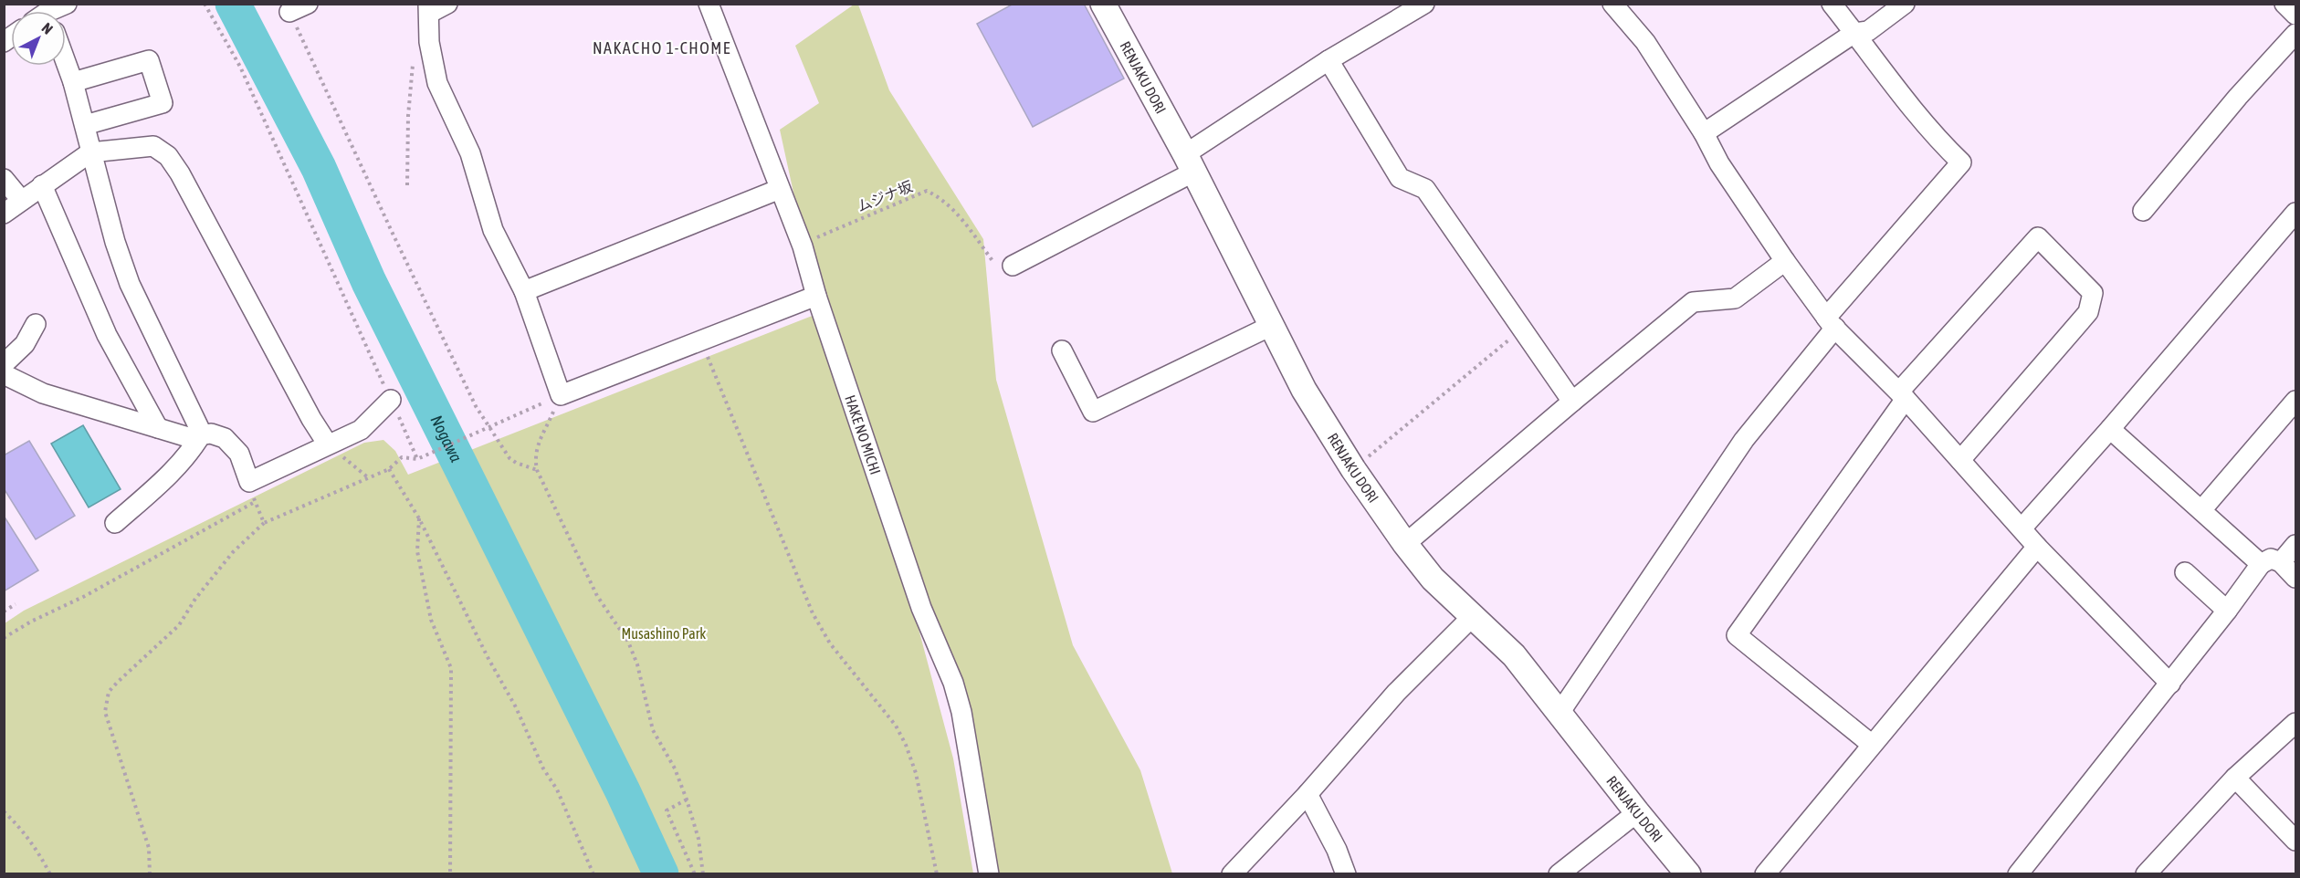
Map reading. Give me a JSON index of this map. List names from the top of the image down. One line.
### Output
{"streets":{"main road":["RENJAKU DORI"],"street":["HAKE NO MICHI"],"path":["ムジナ坂"]},"crossings":[["ムジナ坂","HAKE NO MICHI"]],"districts":["NAKACHO 1-CHOME"],"water":["Nogawa"],"parks":["Musashino Park"],"north":"top right"}
